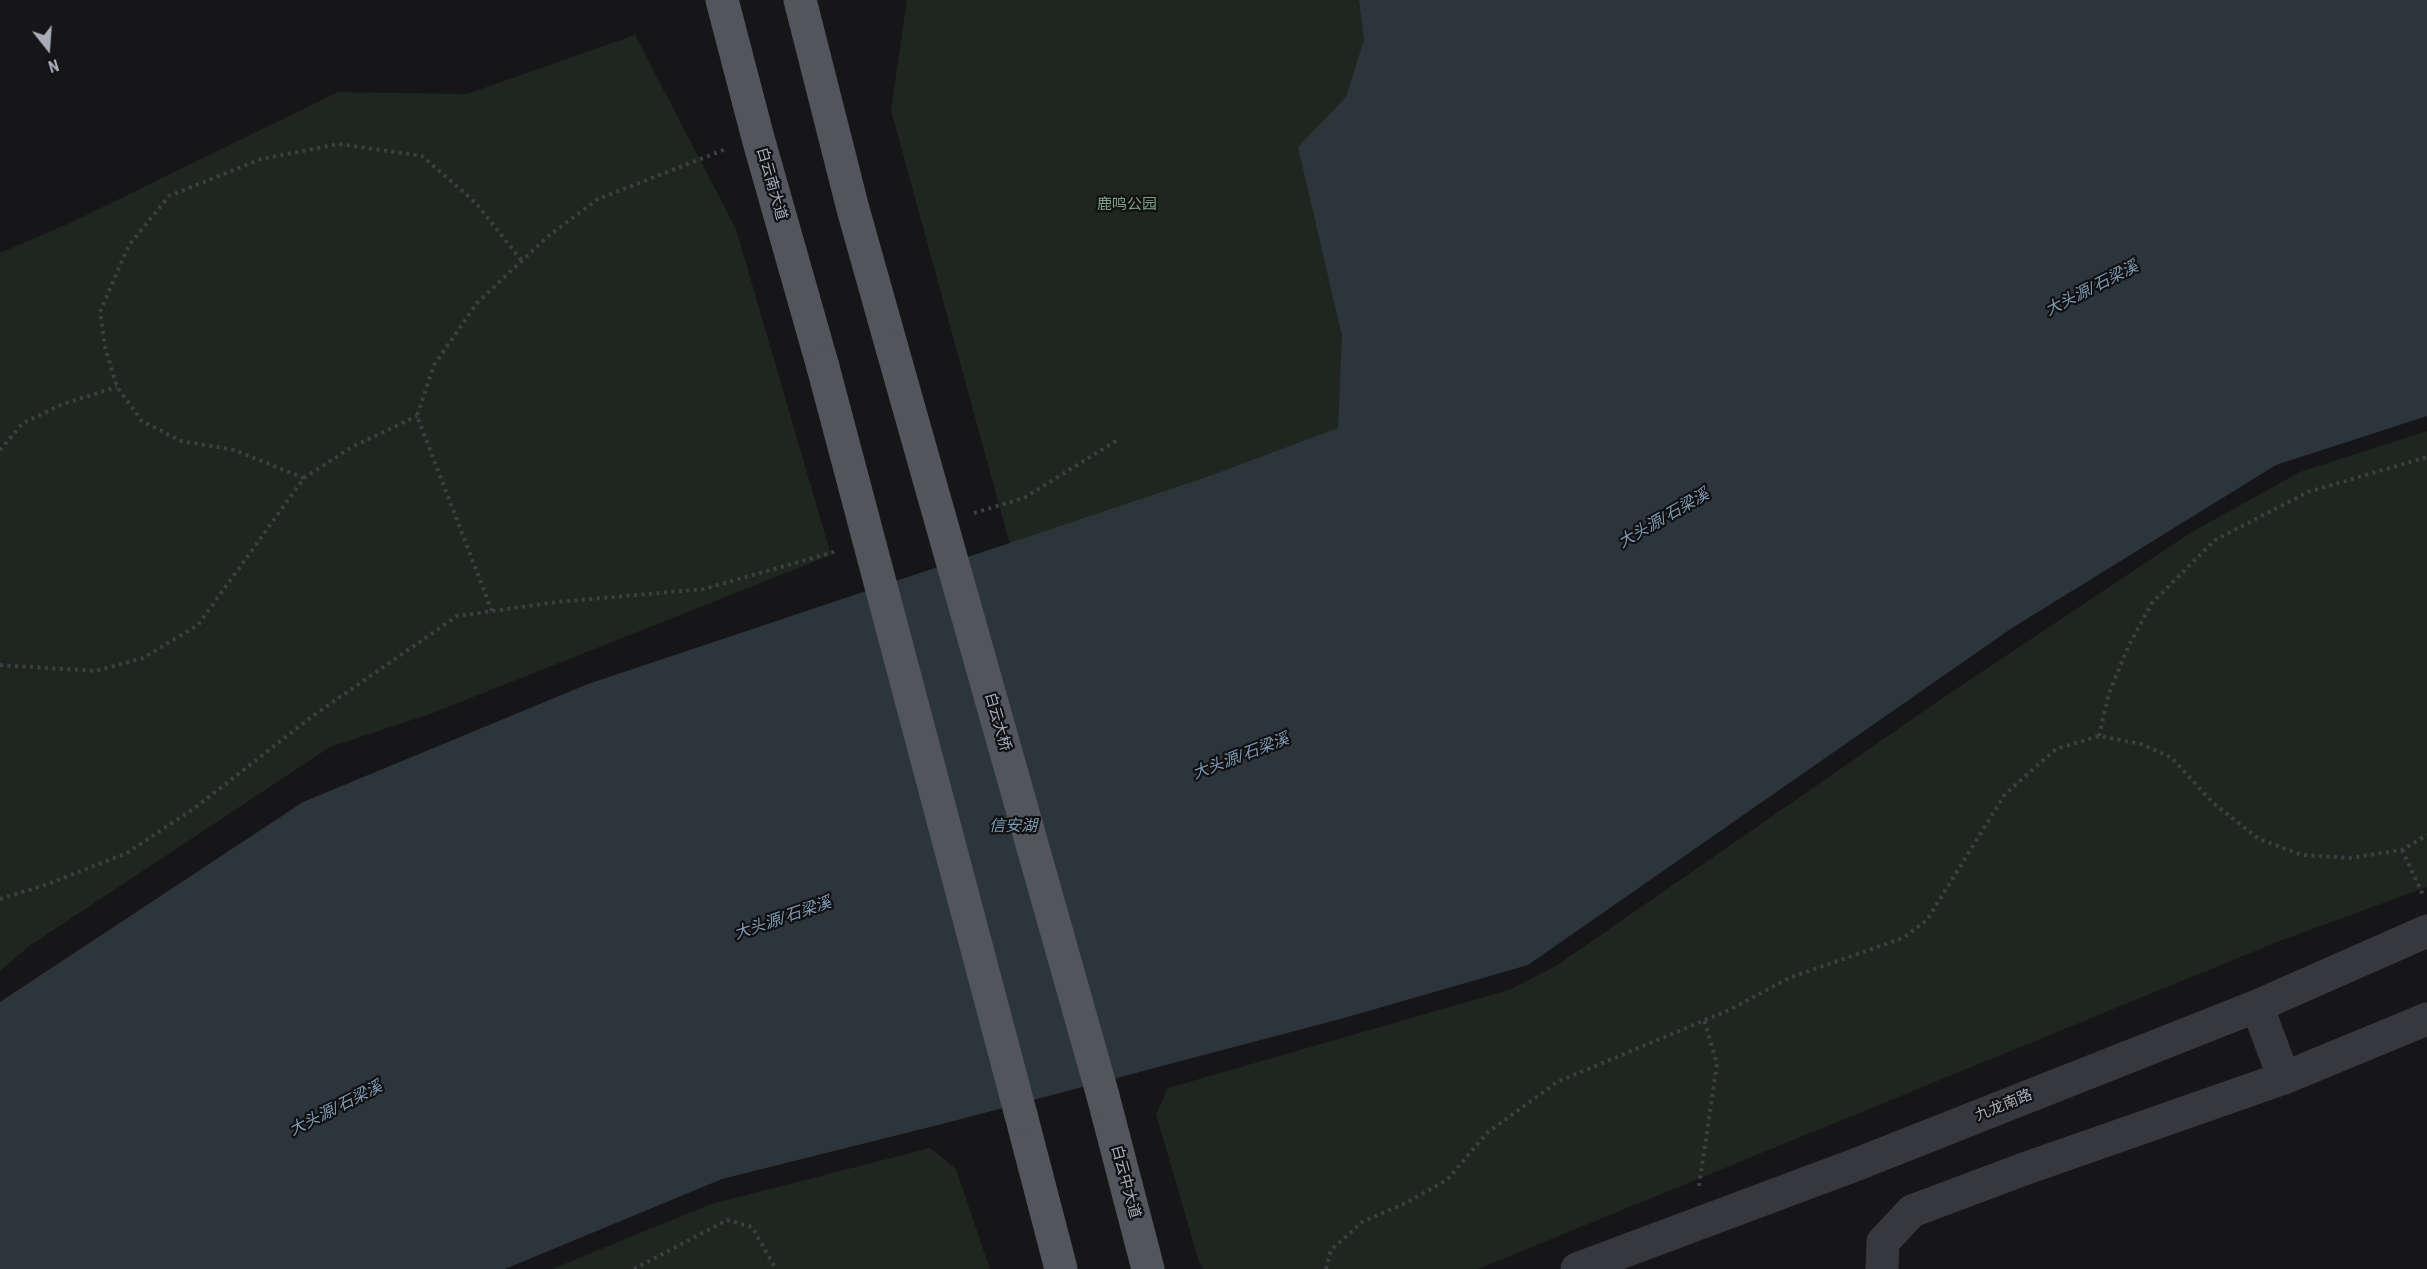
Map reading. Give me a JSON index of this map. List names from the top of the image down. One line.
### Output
{"streets":{"main road":["白云南大道","白云大桥","白云中大道"],"street":["九龙南路"]},"crossings":[["白云大桥","白云中大道"]],"water":["大头源/石梁溪","信安湖"],"parks":["鹿鸣公园"],"north":"bottom"}
